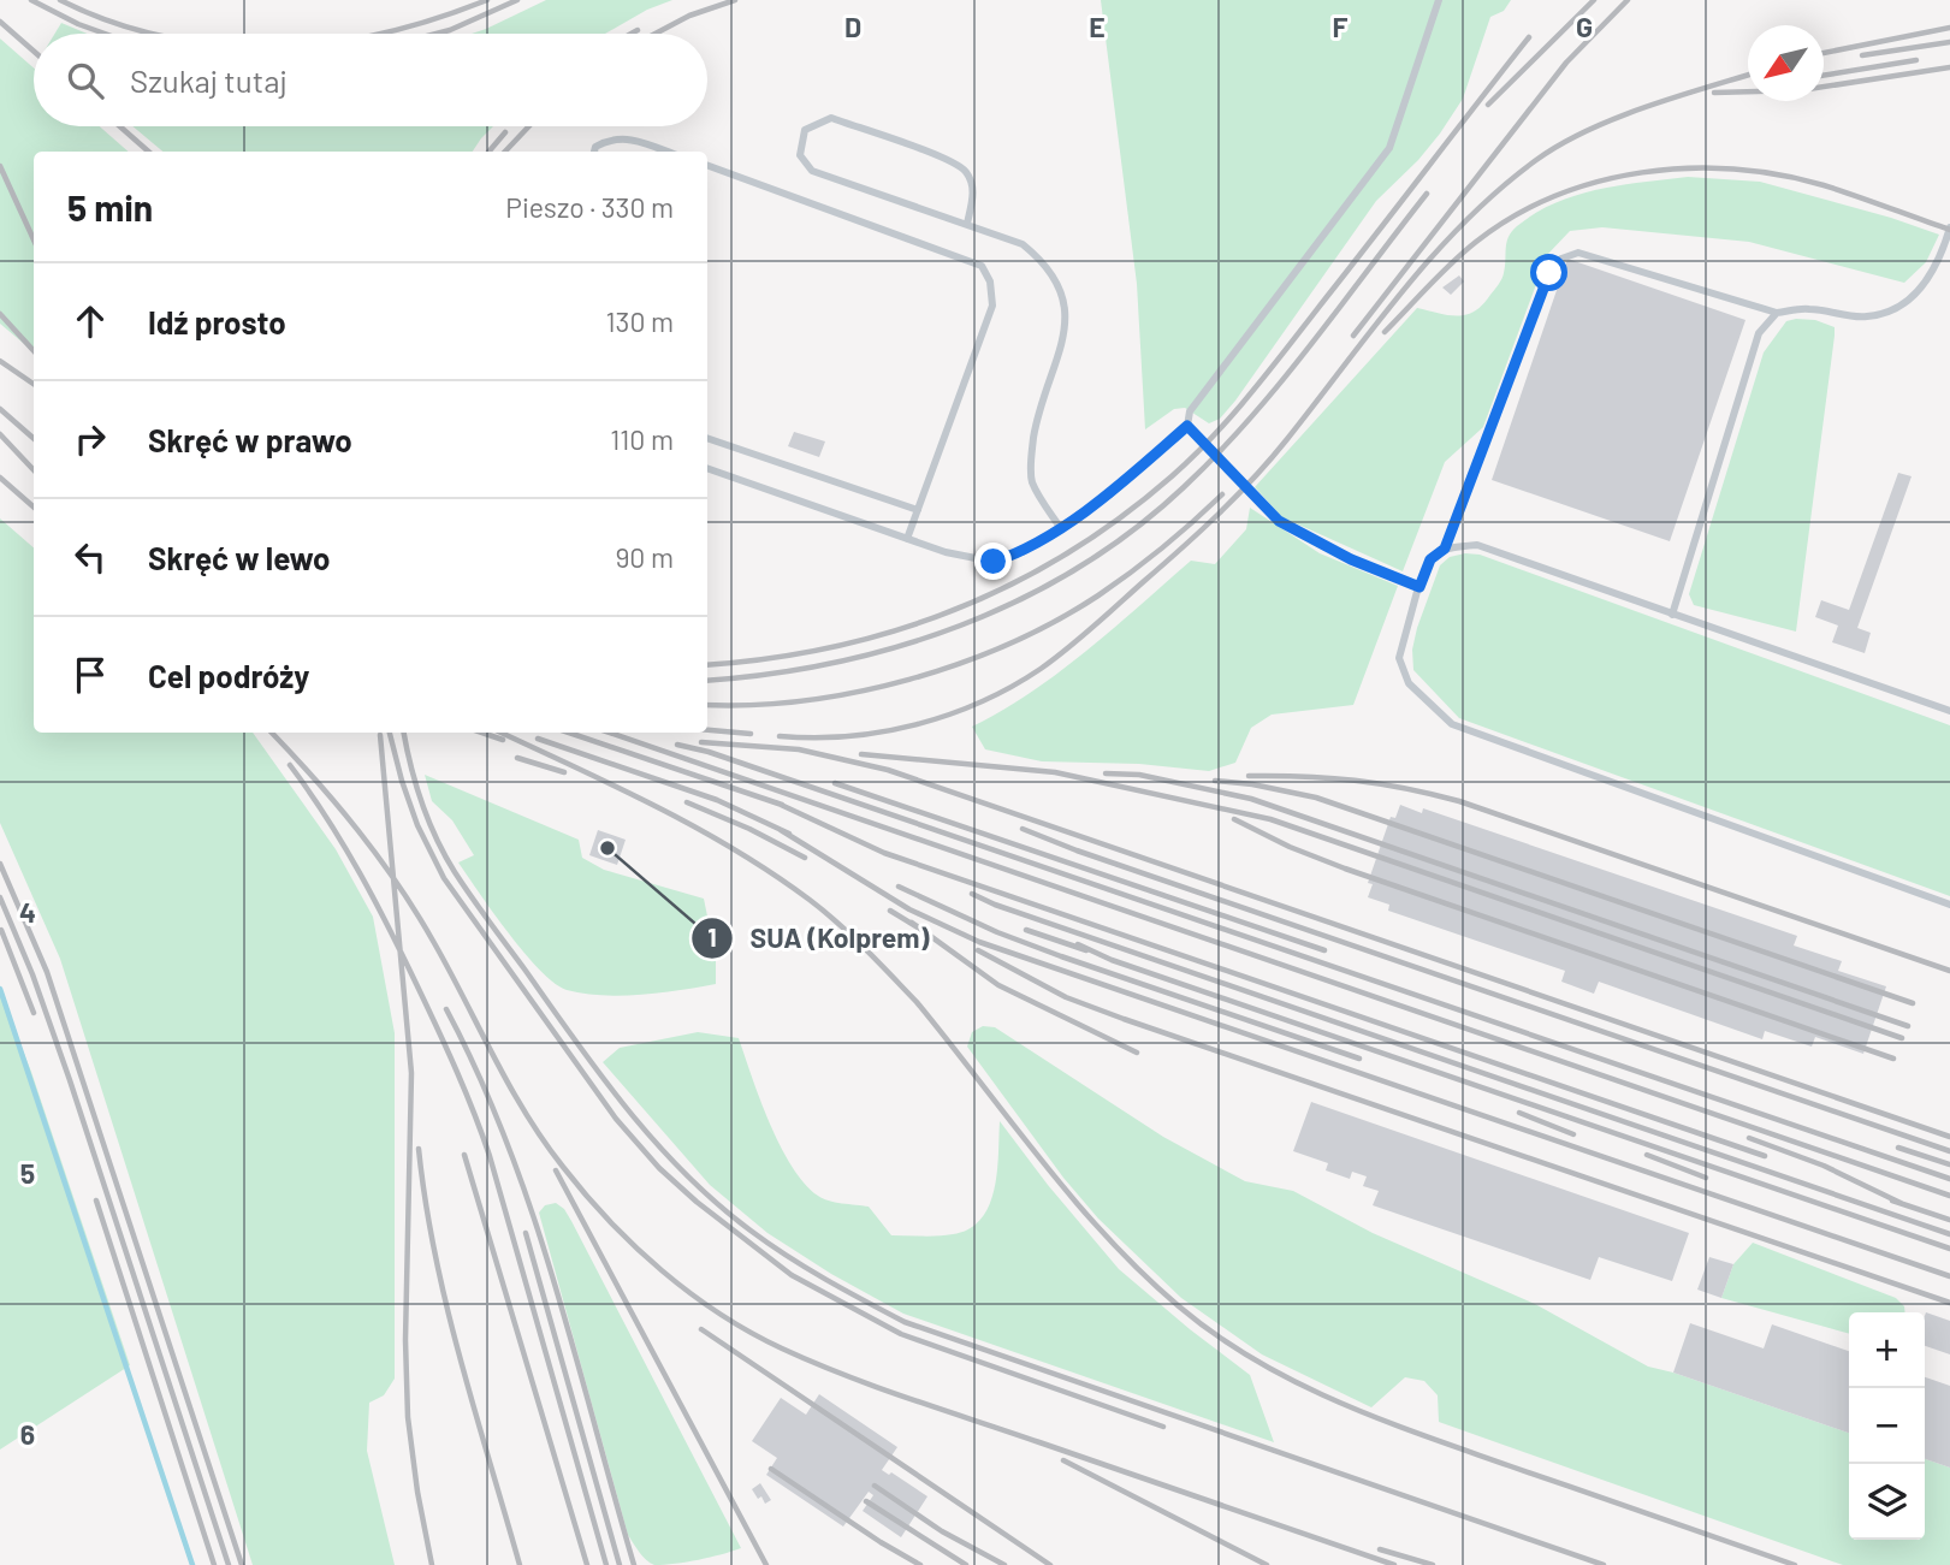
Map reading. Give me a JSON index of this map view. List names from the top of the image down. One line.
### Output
{"places":["SUA (Kolprem)"],"north":"bottom left","page":{"search":"Szukaj tutaj","heading":["5 min","Pieszo · 330 m"],"list":[["Idź prosto","130 m"],["Skręć w prawo","110 m"],["Skręć w lewo","90 m"],"Cel podróży"],"map_buttons":["+","−"]},"grid":{"columns":["D","E","F","G"],"rows":["4","5","6"]}}
